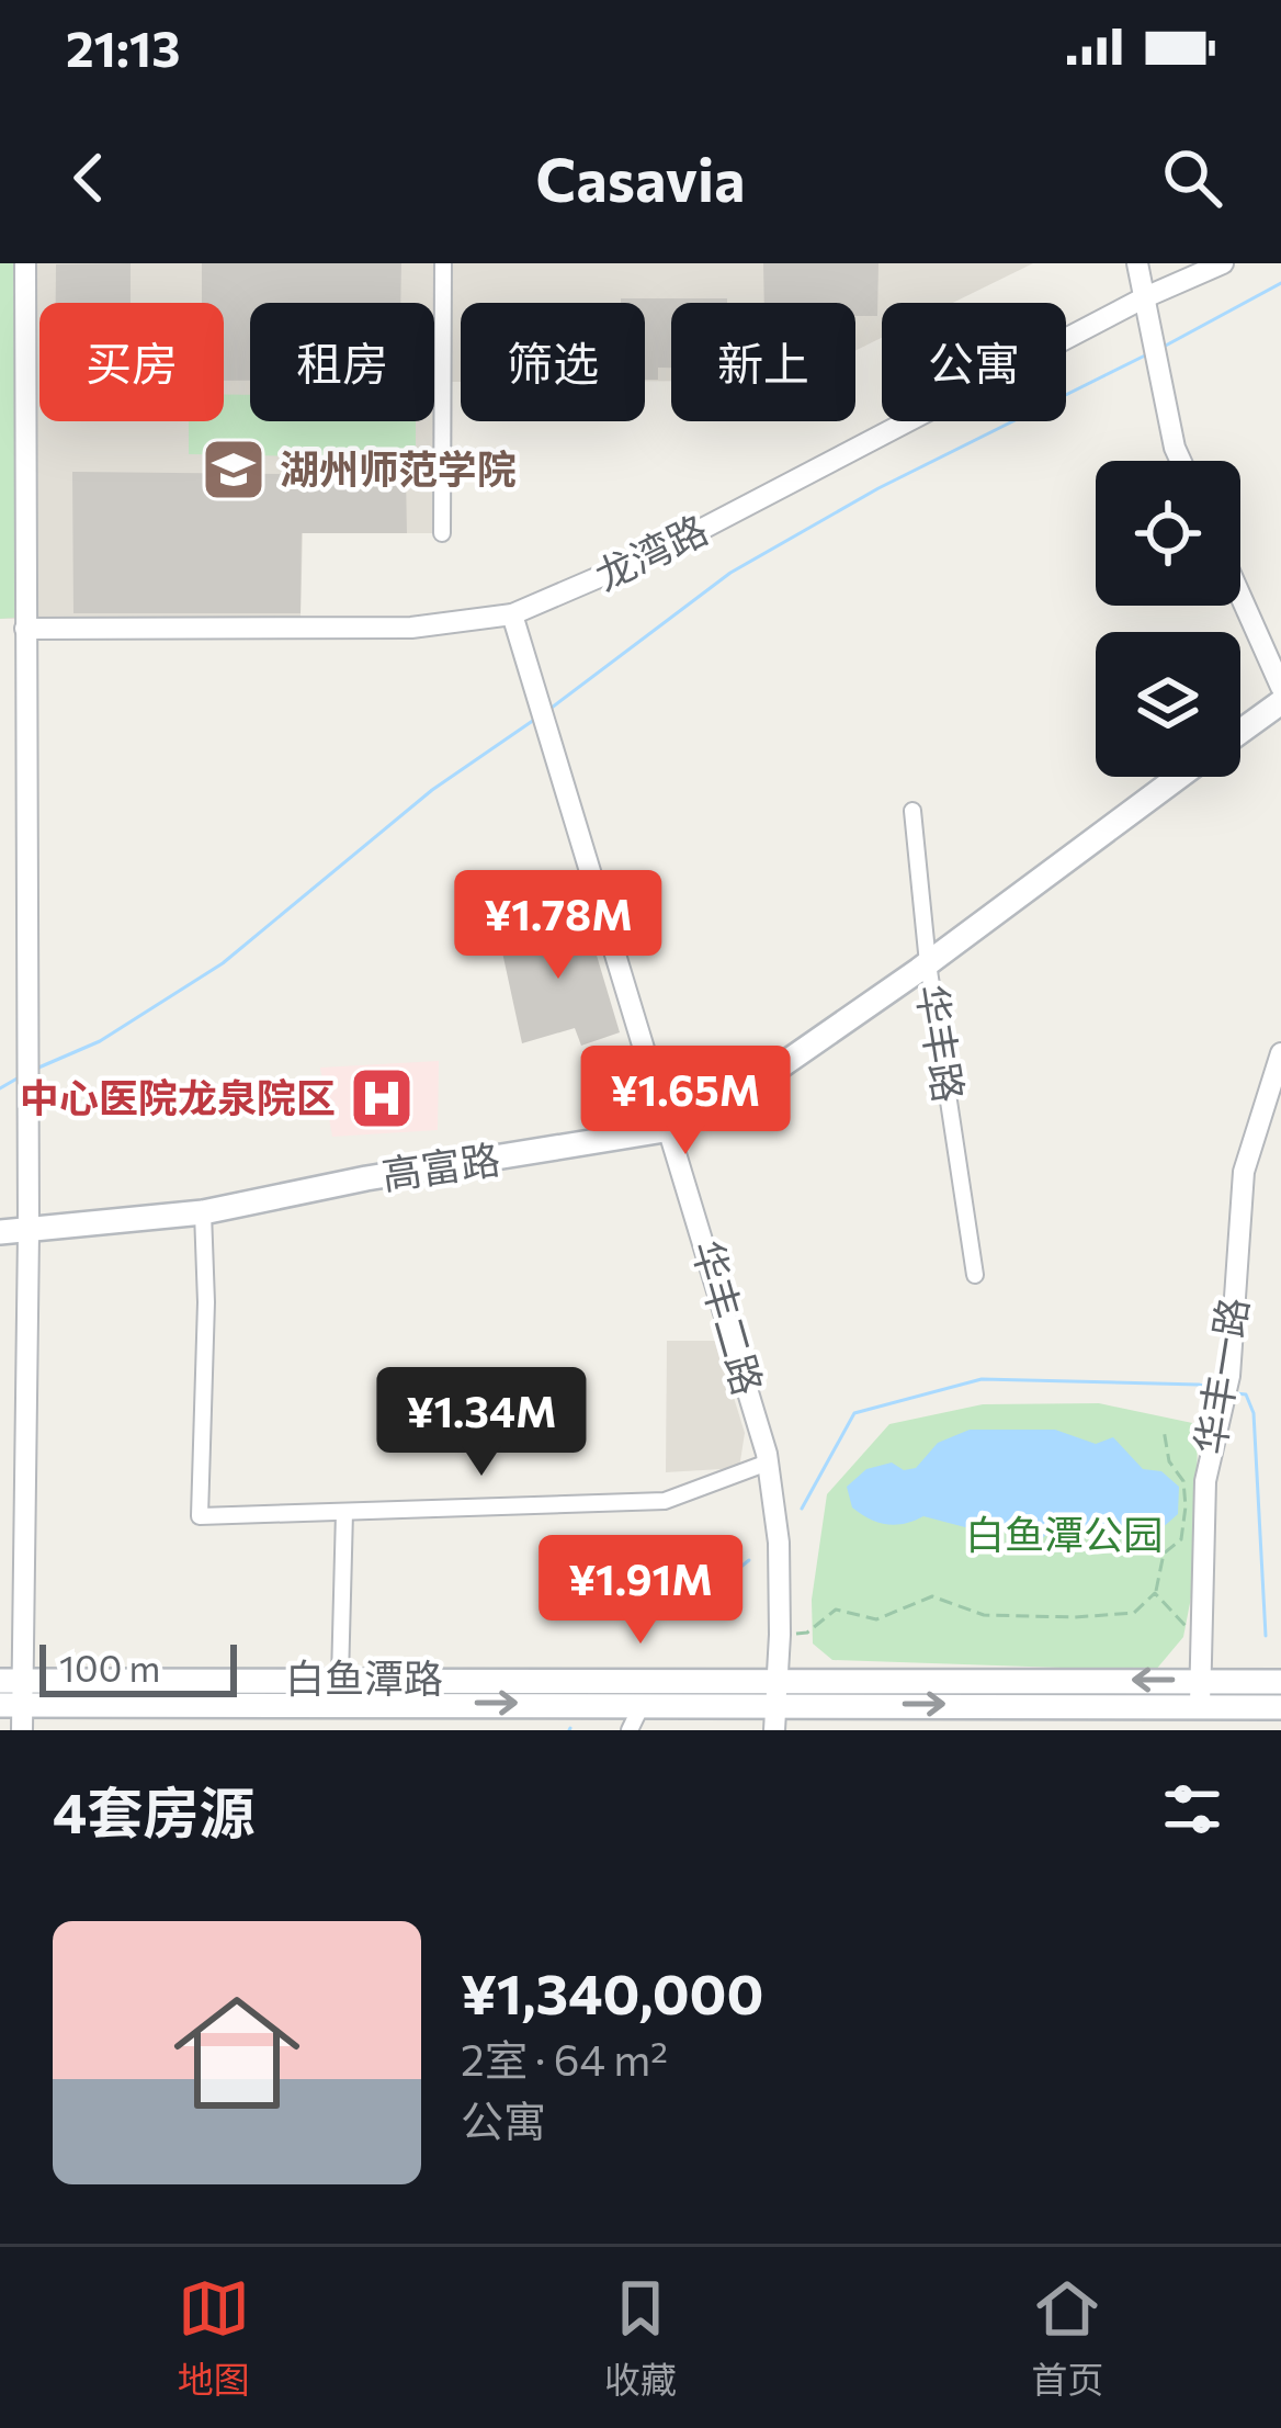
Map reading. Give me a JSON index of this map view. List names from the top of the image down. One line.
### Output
{"streets":{"main road":["高富路","白鱼潭路"],"street":["龙湾路","华丰路","华丰二路","华丰一路"]},"crossings":[["龙湾路","华丰二路"],["华丰路","高富路"],["高富路","华丰二路"],["华丰二路","白鱼潭路"],["华丰一路","白鱼潭路"]],"parks":["白鱼潭公园"],"places":{"school or university":["湖州师范学院"],"hospital":["中心医院龙泉院区"]},"scale_bar":"100 m","page":{"status":"21:13","header":"Casavia","chip":["买房","租房","筛选","新上","公寓"],"price":["¥1.78M","¥1.65M","¥1.34M","¥1.91M"],"scale":"100 m","heading":"4套房源","list":[{"name":"¥1,340,000","note":"2室 · 64 m² · 公寓"}],"tabs":["地图","收藏","首页"]}}
